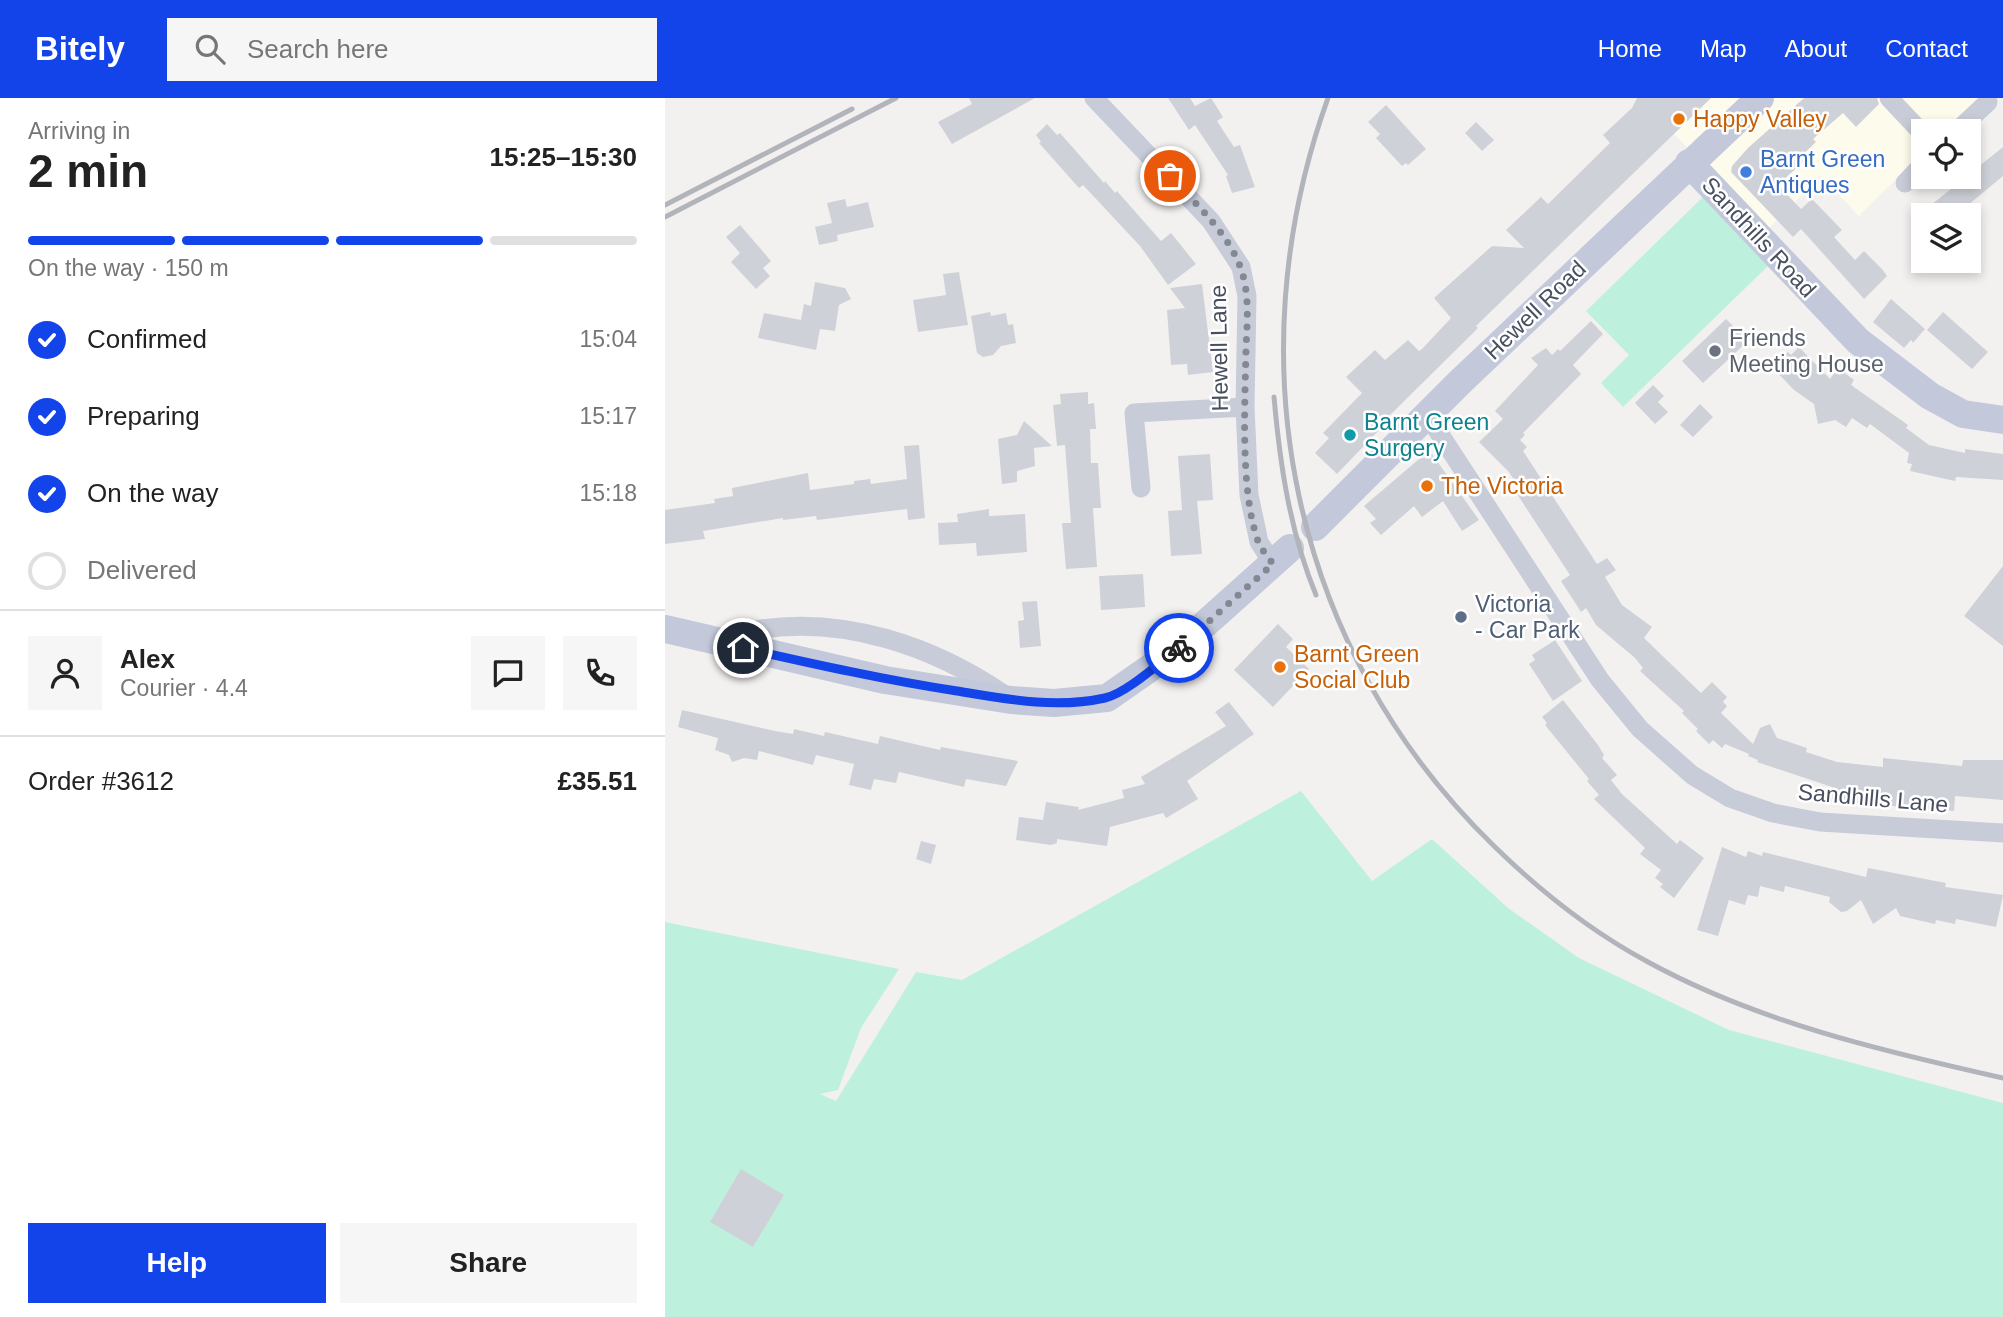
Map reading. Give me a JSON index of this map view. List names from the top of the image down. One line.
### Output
{"streets":{"street":["Sandhills Road","Hewell Road","Hewell Lane","Sandhills Lane"]},"crossings":[["Sandhills Road","Hewell Road"],["Hewell Road","Sandhills Lane"]],"places":["Happy Valley","Barnt Green Antiques","Friends Meeting House","Barnt Green Surgery","The Victoria","Victoria - Car Park","Barnt Green Social Club"],"page":{"header":"Bitely","search":"Search here","nav":["Home","Map","About","Contact"],"heading":["2 min","Arriving in","15:25–15:30"],"panel":["Alex","Courier · 4.4","Order #3612","£35.51"],"bar":"On the way · 150 m","list":[["Confirmed","15:04"],["Preparing","15:17"],["On the way","15:18"],"Delivered"],"buttons":["Help","Share"]}}
